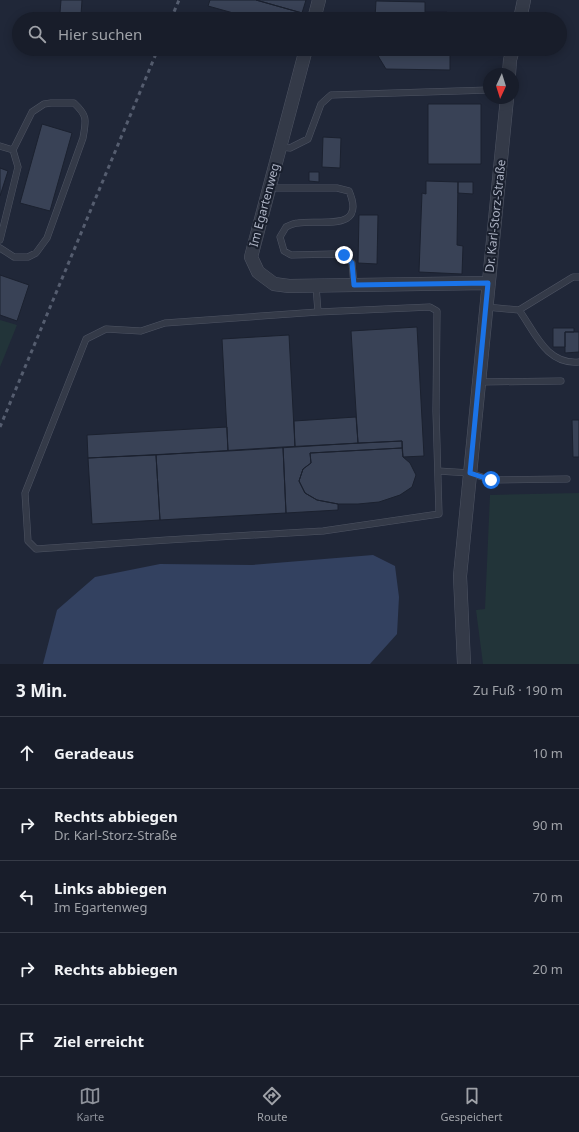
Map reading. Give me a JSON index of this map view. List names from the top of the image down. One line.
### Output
{"streets":{"street":["Im Egartenweg","Dr. Karl-Storz-Straße"]},"crossings":[["Im Egartenweg","Dr. Karl-Storz-Straße"]],"north":"bottom","page":{"search":"Hier suchen","heading":["3 Min.","Zu Fuß · 190 m"],"list":[["Geradeaus","10 m"],["Rechts abbiegen","Dr. Karl-Storz-Straße","90 m"],["Links abbiegen","Im Egartenweg","70 m"],["Rechts abbiegen","20 m"],"Ziel erreicht"],"nav":["Karte","Route","Gespeichert"]}}
